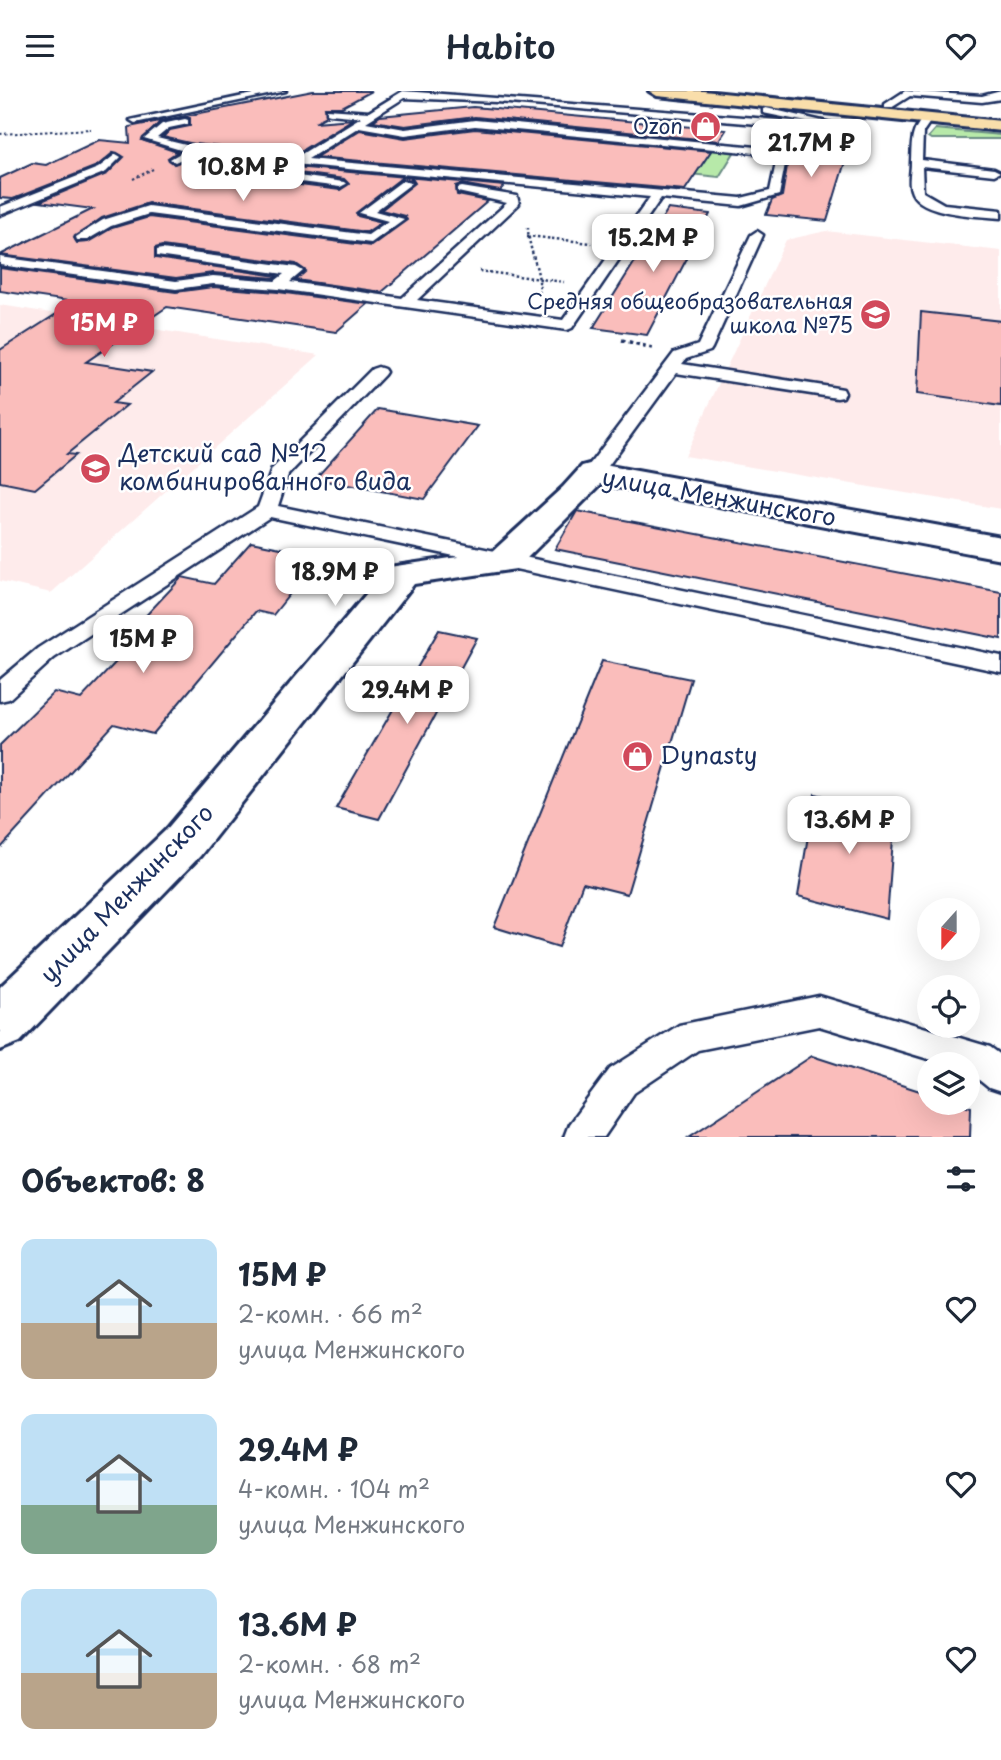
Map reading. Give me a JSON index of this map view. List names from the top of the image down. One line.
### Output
{"streets":{"street":["улица Менжинского"]},"places":{"shop":["Ozon","Dynasty"],"school or university":["Средняя общеобразовательная школа №75","Детский сад №12 комбинированного вида"]},"north":"bottom","page":{"header":"Habito","price":["21.7M ₽","10.8M ₽","15.2M ₽","15M ₽","18.9M ₽","15M ₽","29.4M ₽","13.6M ₽"],"heading":"Объектов: 8","list":[{"name":"15M ₽","note":"2-комн. · 66 m² · улица Менжинского"},{"name":"29.4M ₽","note":"4-комн. · 104 m² · улица Менжинского"},{"name":"13.6M ₽","note":"2-комн. · 68 m² · улица Менжинского"}]}}
